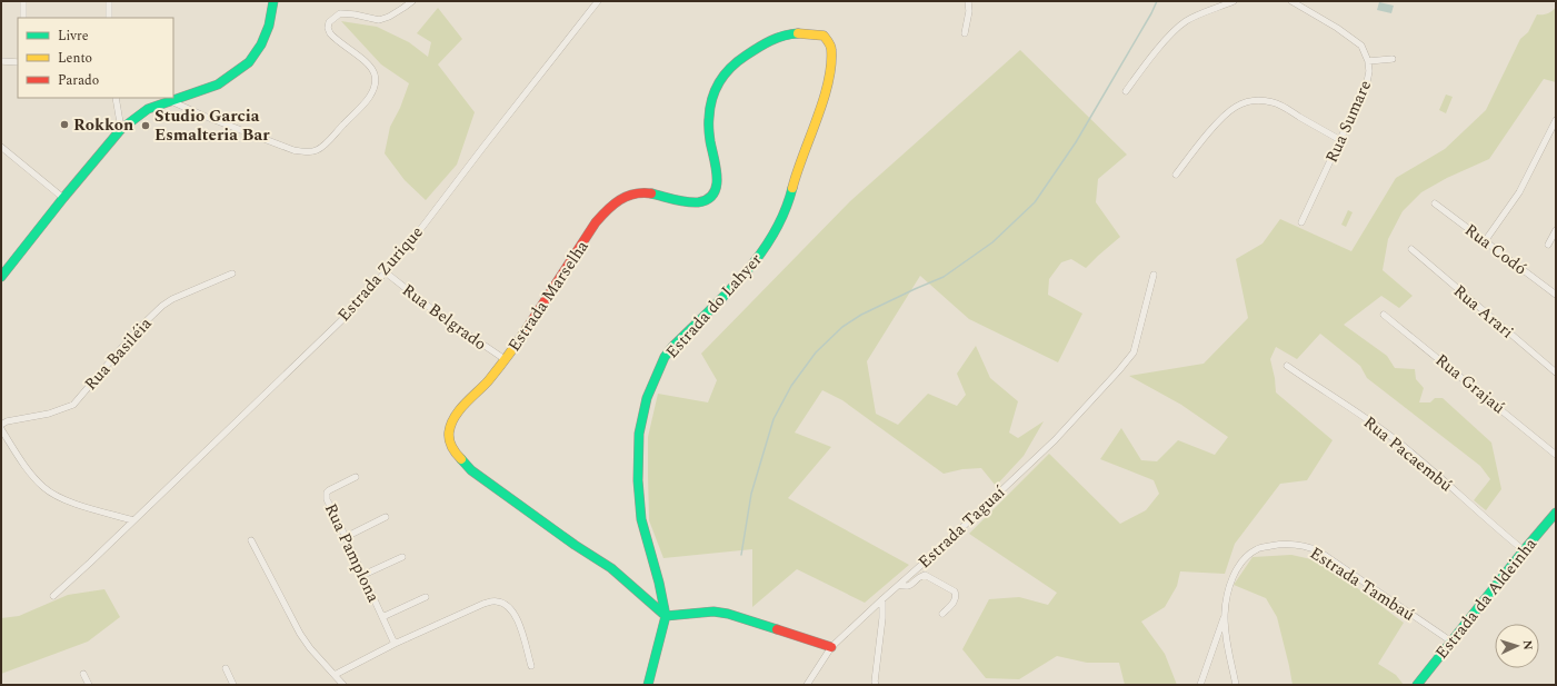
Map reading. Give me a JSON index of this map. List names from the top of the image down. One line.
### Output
{"streets":{"street":["Rua Sumare","Rua Codó","Estrada Zurique","Estrada Marselha","Estrada do Lahyer","Rua Arari","Rua Belgrado","Rua Basiléia","Rua Grajaú","Rua Pacaembú","Estrada Taguaí","Rua Pamplona","Estrada Tambaú","Estrada da Aldeinha"]},"crossings":[["Estrada Zurique","Rua Belgrado"],["Estrada Marselha","Estrada do Lahyer"],["Estrada Marselha","Rua Belgrado"],["Rua Pacaembú","Estrada da Aldeinha"],["Estrada Tambaú","Estrada da Aldeinha"]],"places":["Rokkon","Studio Garcia Esmalteria Bar"],"legend":["Livre","Lento","Parado"],"north":"right"}
